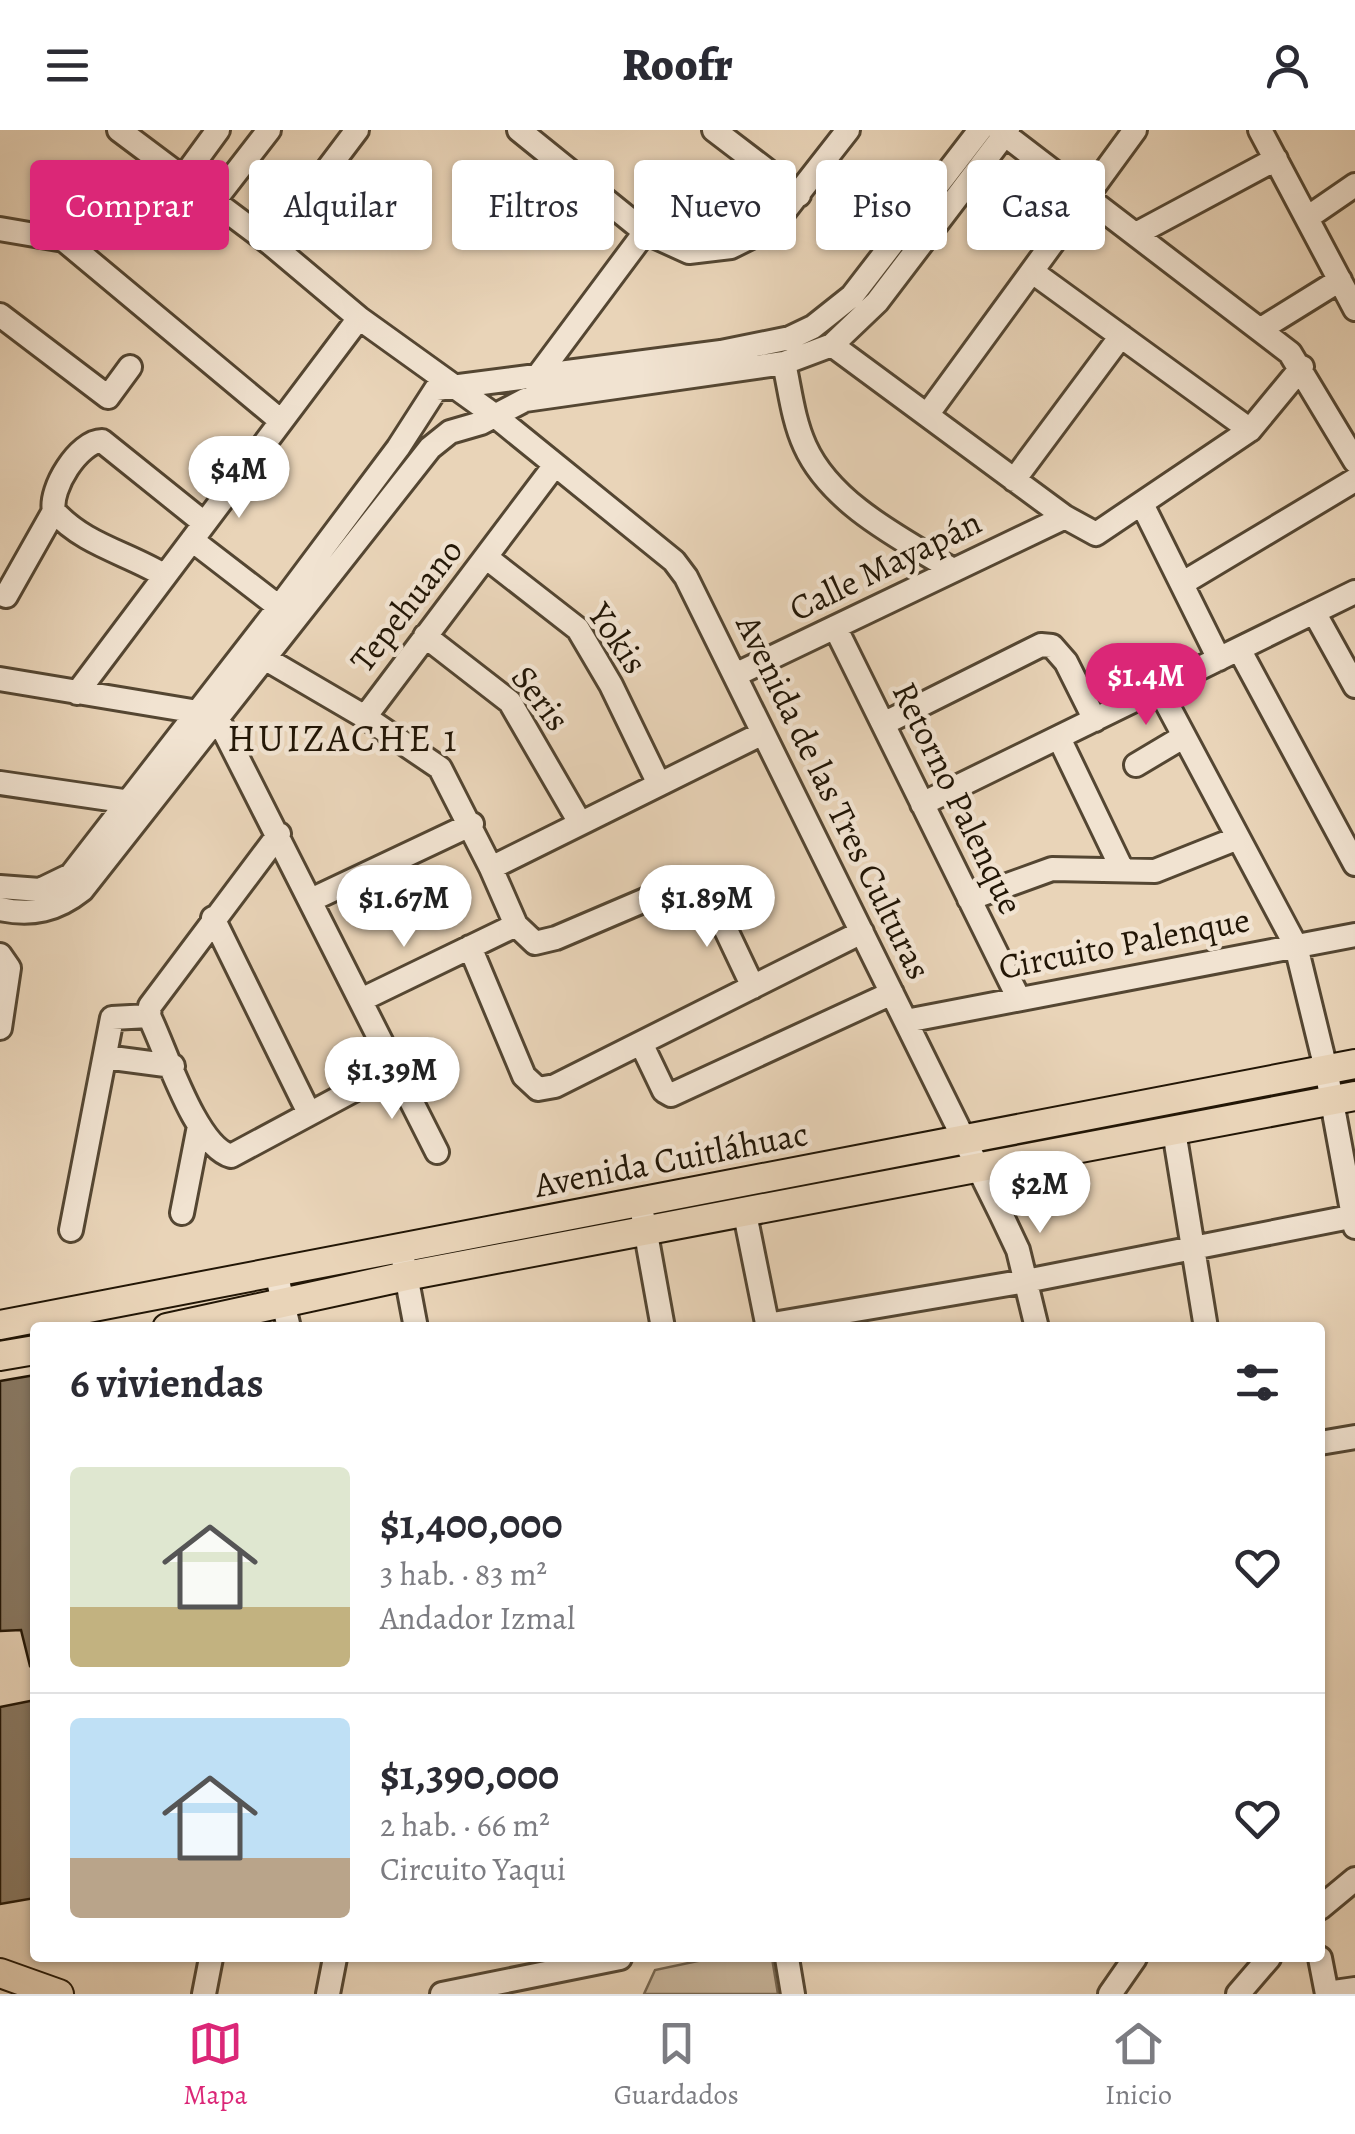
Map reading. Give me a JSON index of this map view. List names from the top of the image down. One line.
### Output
{"streets":{"main road":["Avenida Cuitláhuac"],"street":["Calle Mayapán","Tepehuano","Yokis","Seris","Avenida de las Tres Culturas","Retorno Palenque","Circuito Palenque"]},"crossings":[["Calle Mayapán","Avenida de las Tres Culturas"],["Calle Mayapán","Retorno Palenque"],["Tepehuano","Yokis"],["Tepehuano","Seris"],["Tepehuano","Avenida de las Tres Culturas"],["Avenida de las Tres Culturas","Circuito Palenque"],["Avenida de las Tres Culturas","Avenida Cuitláhuac"],["Retorno Palenque","Circuito Palenque"]],"districts":["HUIZACHE 1"],"page":{"header":"Roofr","chip":["Comprar","Alquilar","Filtros","Nuevo","Piso","Casa"],"price":["$4M","$1.4M","$1.67M","$1.89M","$1.39M","$2M"],"heading":"6 viviendas","list":[{"name":"$1,400,000","note":"3 hab. · 83 m² · Andador Izmal"},{"name":"$1,390,000","note":"2 hab. · 66 m² · Circuito Yaqui"}],"tabs":["Mapa","Guardados","Inicio"]}}
